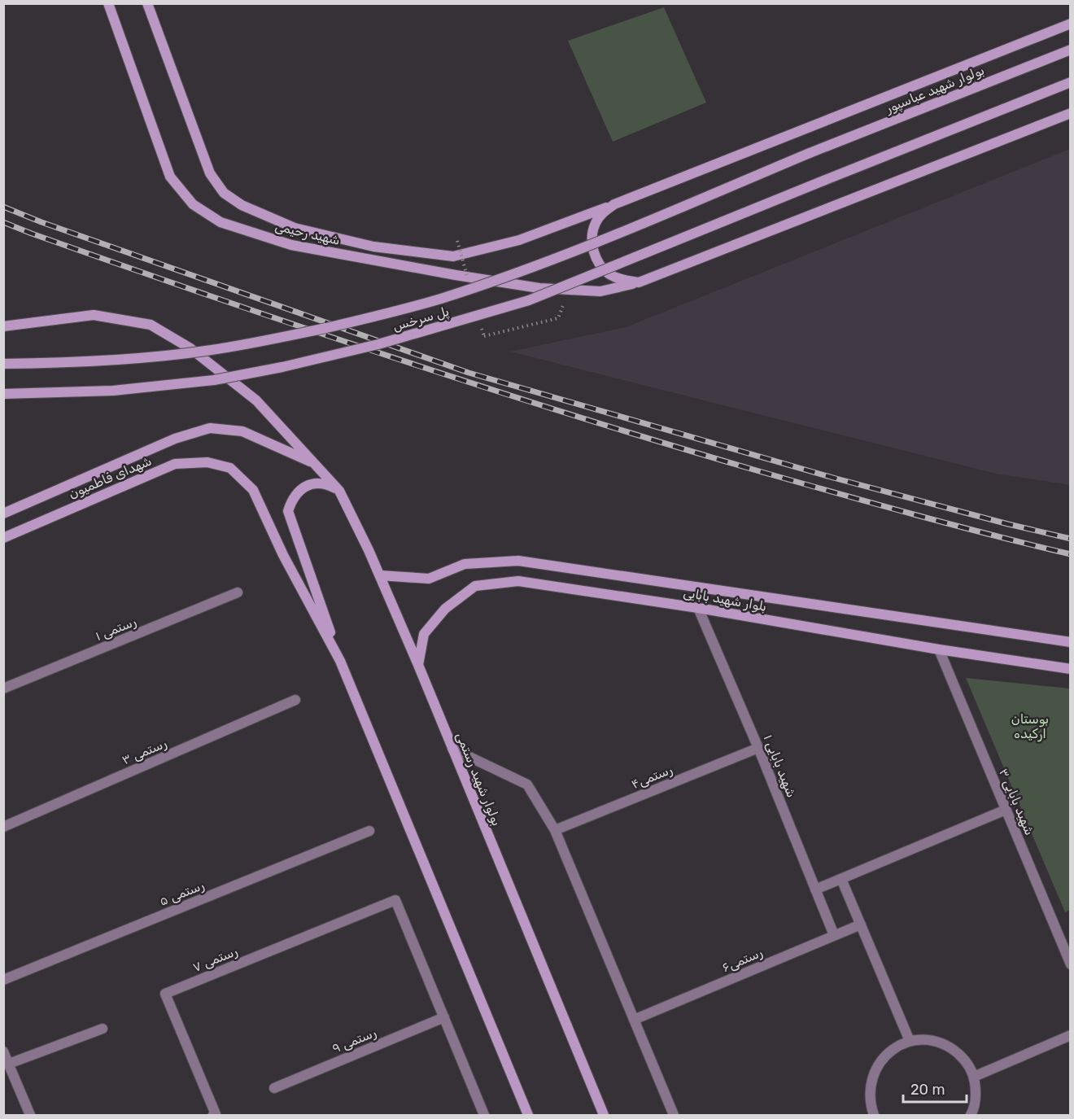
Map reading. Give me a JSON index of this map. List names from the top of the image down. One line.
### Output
{"streets":{"main road":["بولوار شهید عباسپور","شهید رحیمی","پل سرخس","شهدای فاطمیون","بلوار شهید بابایی","بولوار شهید رستمی"],"street":["رستمی ۱","رستمی ۳","شهید بابایی ۱","رستمی۴","شهید بابایی ۳","رستمی ۵","رستمی ۷","رستمی۶","رستمی ۹"]},"crossings":[["بولوار شهید عباسپور","پل سرخس"],["بلوار شهید بابایی","شهید بابایی ۱"],["بلوار شهید بابایی","بولوار شهید رستمی"],["بلوار شهید بابایی","شهید بابایی ۳"],["شهید بابایی ۱","رستمی۴"],["شهید بابایی ۱","رستمی۶"],["رستمی ۷","رستمی ۹"]],"parks":["بوستان ارکیده"],"scale_bar":"20 m"}
